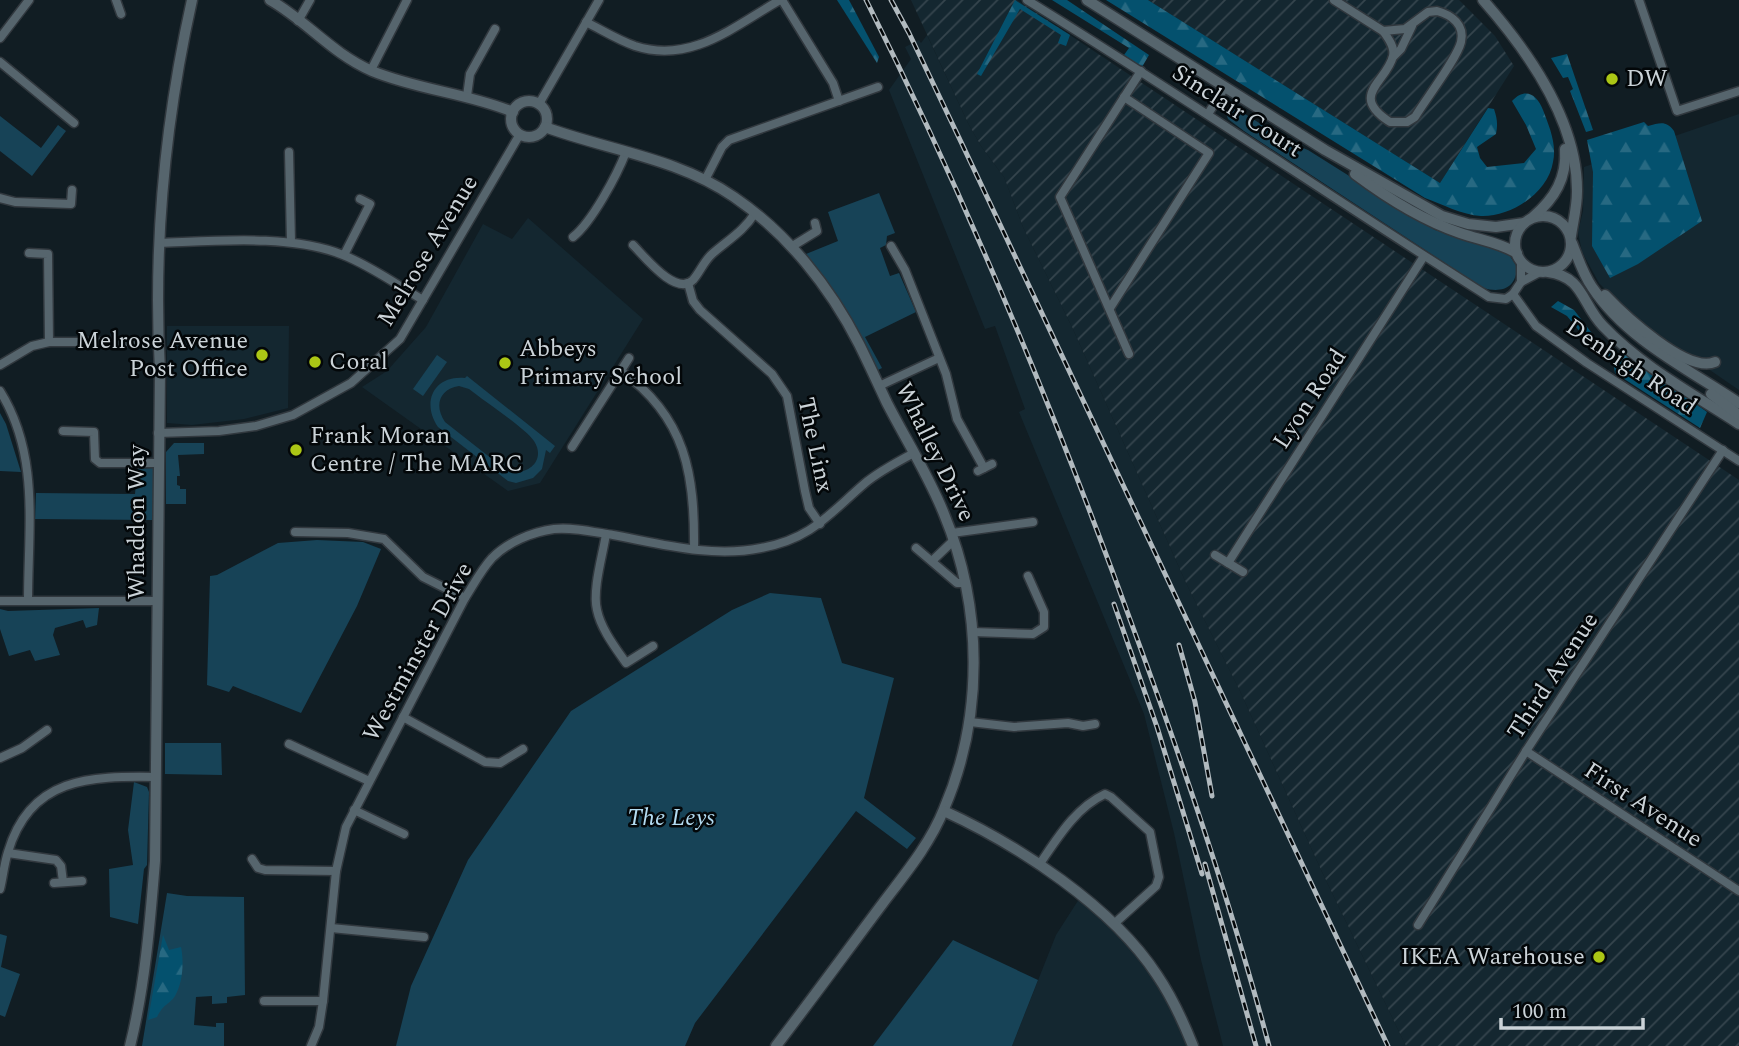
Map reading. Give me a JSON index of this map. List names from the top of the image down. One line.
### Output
{"streets":{"street":["Sinclair Court","Melrose Avenue","Denbigh Road","Lyon Road","The Linx","Whalley Drive","Whaddon Way","Westminster Drive","Third Avenue","First Avenue"]},"crossings":[["Sinclair Court","Lyon Road"],["Melrose Avenue","Whalley Drive"],["Melrose Avenue","Whaddon Way"],["Denbigh Road","Third Avenue"],["The Linx","Westminster Drive"],["Whalley Drive","Westminster Drive"],["Third Avenue","First Avenue"]],"parks":["The Leys"],"places":["DW","Melrose Avenue Post Office","Coral","Abbeys Primary School","Frank Moran Centre / The MARC","IKEA Warehouse"],"scale_bar":"100 m"}
